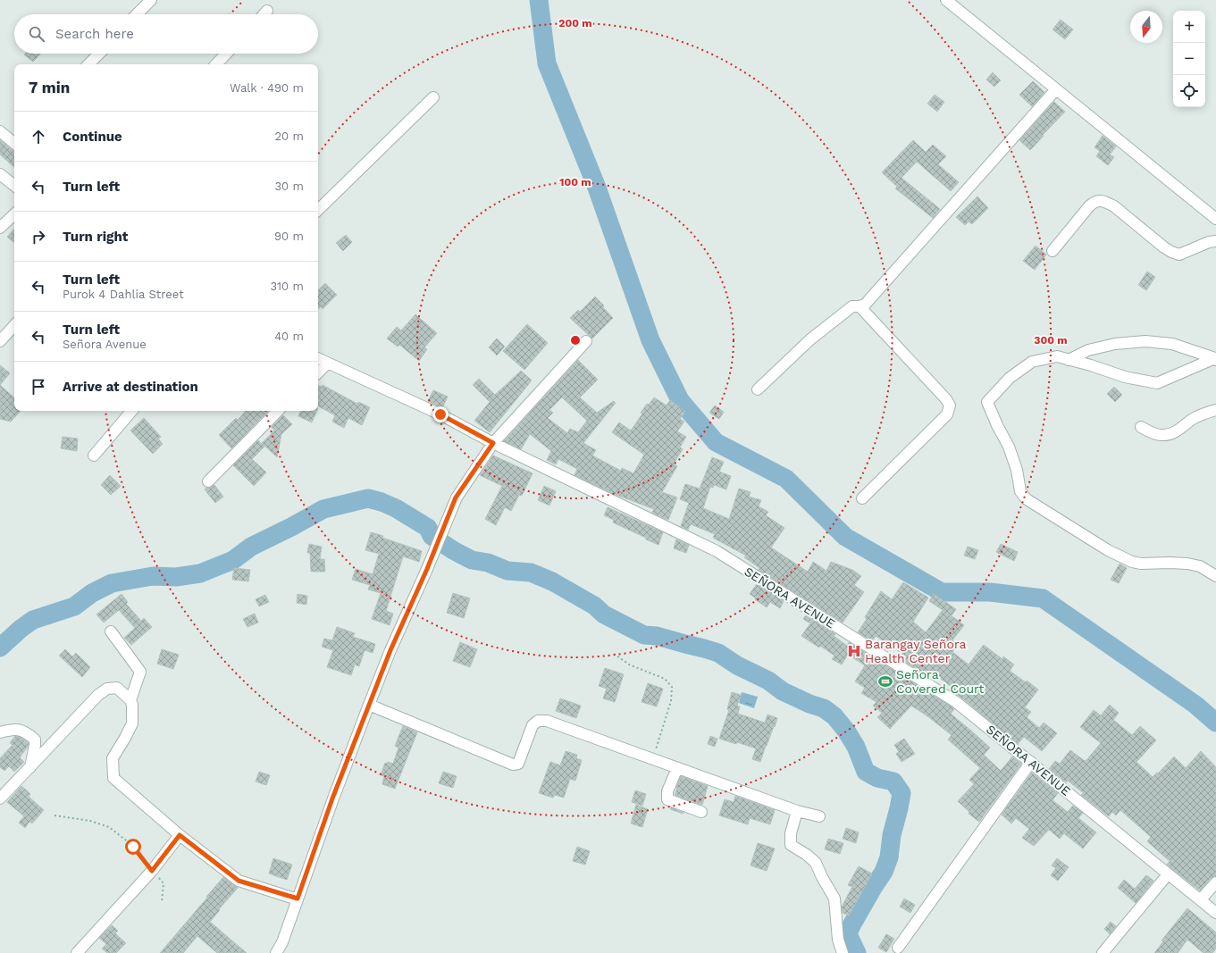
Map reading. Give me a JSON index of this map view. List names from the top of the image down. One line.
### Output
{"streets":{"street":["SEÑORA AVENUE"]},"places":{"hospital":["Barangay Señora Health Center"],"sports":["Señora Covered Court"]},"north":"bottom","page":{"map_buttons":["+","−"],"search":"Search here","heading":["7 min","Walk · 490 m"],"list":[["Continue","20 m"],["Turn left","30 m"],["Turn right","90 m"],["Turn left","Purok 4 Dahlia Street","310 m"],["Turn left","Señora Avenue","40 m"],"Arrive at destination"]},"rings":["200 m","100 m","300 m"]}
